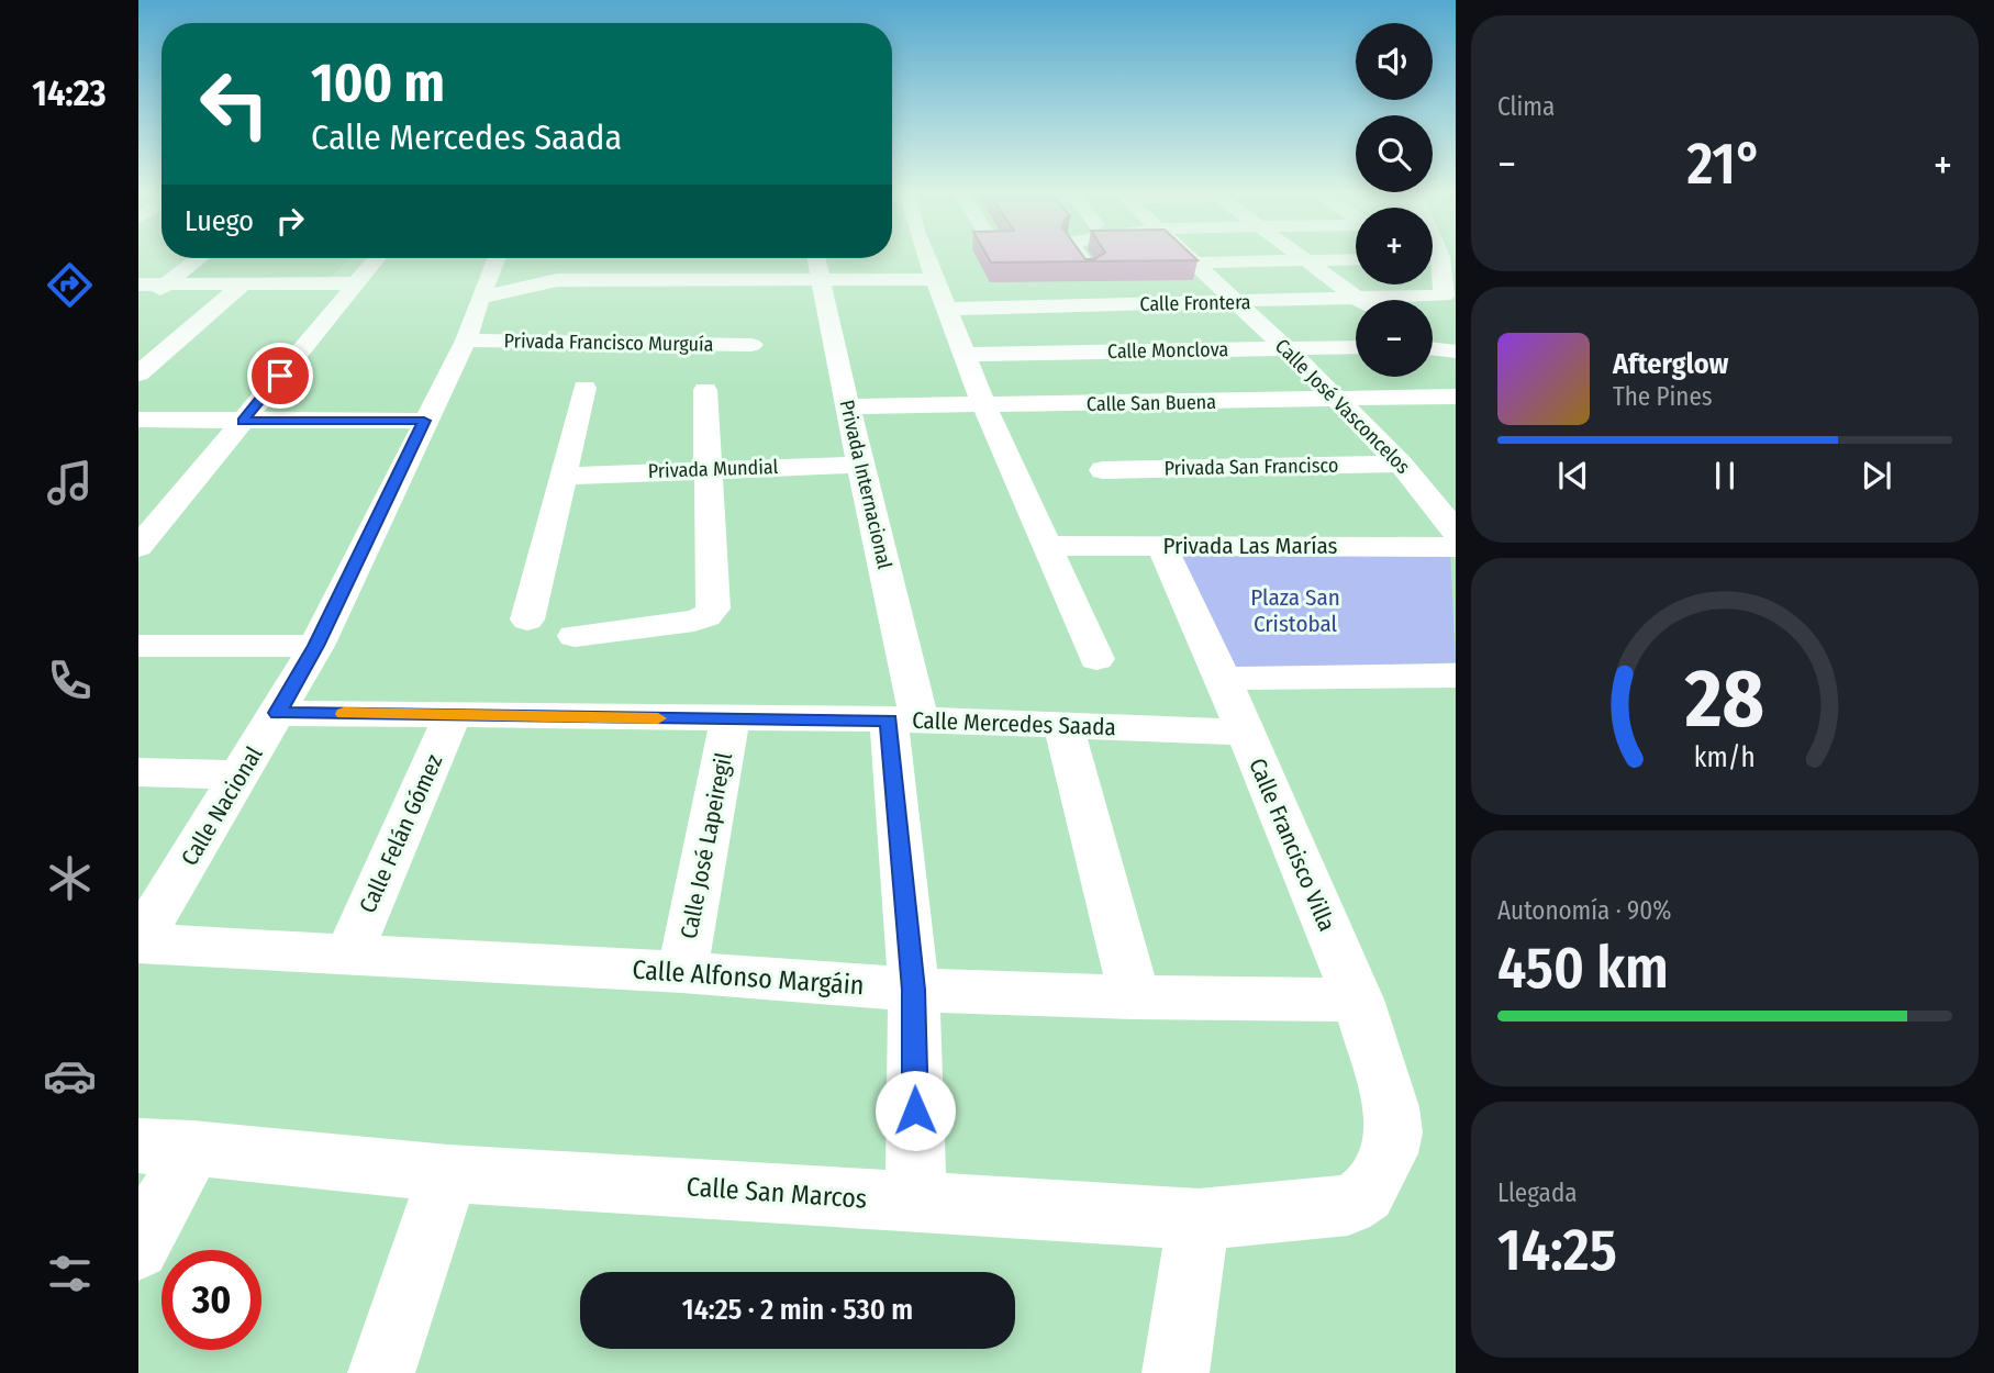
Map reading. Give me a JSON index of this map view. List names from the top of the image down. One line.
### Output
{"streets":{"street":["Calle Frontera","Privada Francisco Murguía","Calle Monclova","Calle San Buena","Calle José Vasconcelos","Privada San Francisco","Privada Mundial","Privada Internacional","Privada Las Marías","Calle Mercedes Saada","Calle Nacional","Calle Felán Gómez","Calle Francisco Villa","Calle José Lapeiregil","Calle Alfonso Margáin","Calle San Marcos"]},"crossings":[["Calle Frontera","Calle José Vasconcelos"],["Privada Francisco Murguía","Calle Nacional"],["Calle Monclova","Calle José Vasconcelos"],["Calle San Buena","Calle José Vasconcelos"],["Calle San Buena","Privada Internacional"],["Calle José Vasconcelos","Privada San Francisco"],["Privada Mundial","Privada Internacional"],["Privada Internacional","Calle Mercedes Saada"],["Privada Internacional","Calle Alfonso Margáin"],["Privada Internacional","Calle San Marcos"],["Privada Las Marías","Calle Francisco Villa"],["Calle Mercedes Saada","Calle Nacional"],["Calle Mercedes Saada","Calle Felán Gómez"],["Calle Mercedes Saada","Calle Francisco Villa"],["Calle Mercedes Saada","Calle José Lapeiregil"],["Calle Nacional","Calle Alfonso Margáin"],["Calle Felán Gómez","Calle Alfonso Margáin"],["Calle Francisco Villa","Calle Alfonso Margáin"],["Calle Francisco Villa","Calle San Marcos"],["Calle José Lapeiregil","Calle Alfonso Margáin"]],"parks":["Plaza San Cristobal"],"page":{"tabs":"14:23","tile":["Clima",["Autonomía · 90%","450 km"],["Llegada","14:25"]],"map_buttons":["+","−"],"turn":["100 m","Calle Mercedes Saada"],"heat":["−","21°","+"],"then":"Luego","song":["Afterglow","The Pines"],"limit":"30","trip":"14:25 · 2 min · 530 m","gauge":["28","km/h"]}}
